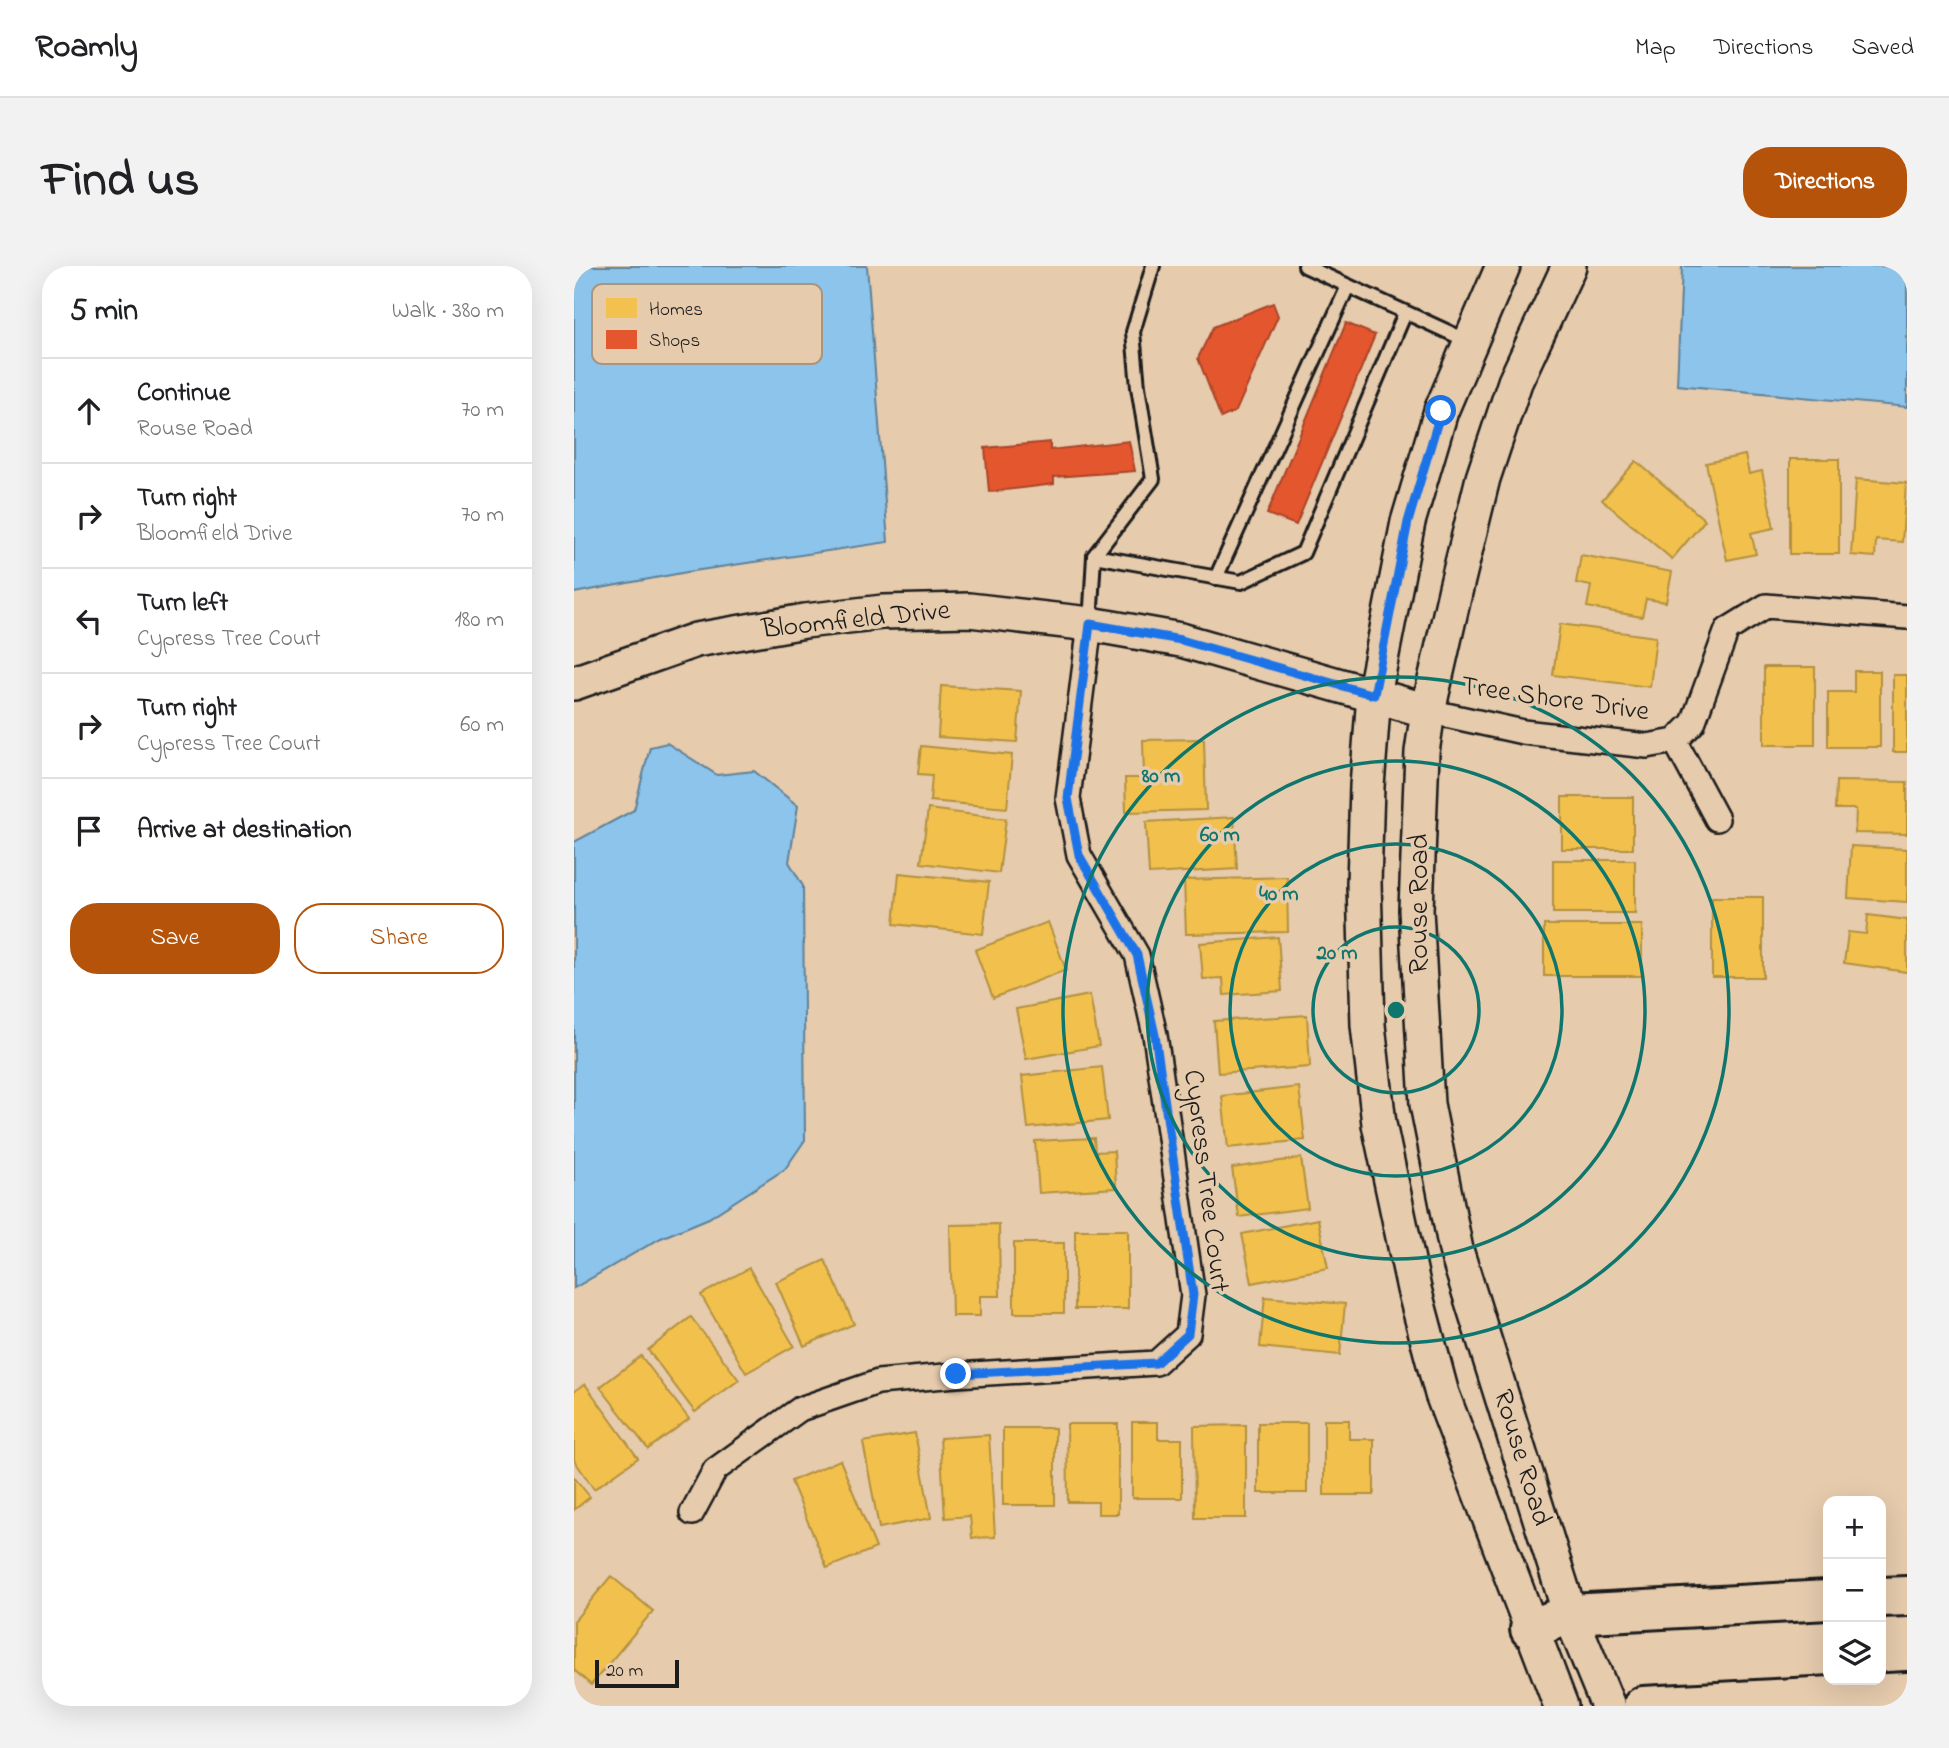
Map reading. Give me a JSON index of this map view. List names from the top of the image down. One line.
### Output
{"streets":{"street":["Bloomfield Drive","Tree Shore Drive","Rouse Road","Cypress Tree Court"]},"crossings":[["Bloomfield Drive","Tree Shore Drive"],["Bloomfield Drive","Rouse Road"],["Bloomfield Drive","Cypress Tree Court"],["Tree Shore Drive","Rouse Road"]],"legend":["Homes","Shops"],"scale_bar":"20 m","page":{"header":"Roamly","nav":["Map","Directions","Saved"],"title":"Find us","buttons":["Directions",["Save","Share"]],"heading":["5 min","Walk · 380 m"],"list":[["Continue","Rouse Road","70 m"],["Turn right","Bloomfield Drive","70 m"],["Turn left","Cypress Tree Court","180 m"],["Turn right","Cypress Tree Court","60 m"],"Arrive at destination"],"map_buttons":["+","−"],"scale":"20 m"},"rings":["80 m","60 m","40 m","20 m"]}
